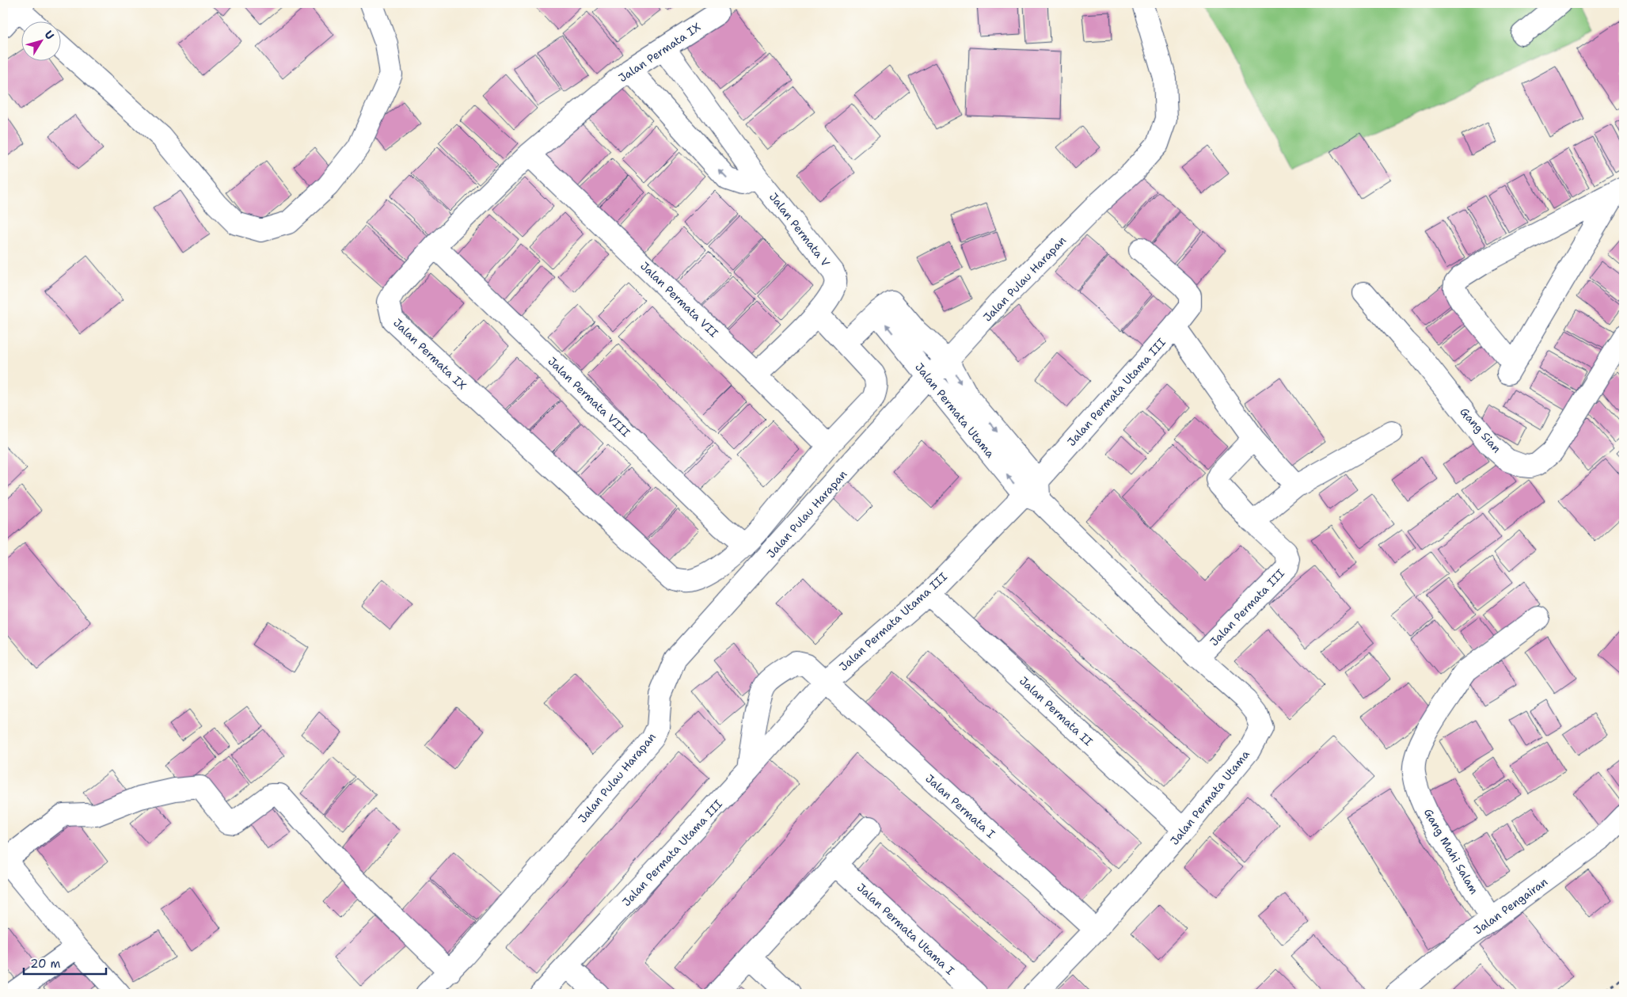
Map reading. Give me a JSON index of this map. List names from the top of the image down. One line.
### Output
{"streets":{"street":["Jalan Permata IX","Jalan Permata V","Jalan Pulau Harapan","Jalan Permata VII","Jalan Permata Utama III","Jalan Permata VIII","Jalan Permata Utama","Gang Sian","Jalan Permata III","Jalan Permata II","Jalan Permata I","Gang Mahi Salam","Jalan Pengairan","Jalan Permata Utama I"]},"crossings":[["Jalan Permata IX","Jalan Permata V"],["Jalan Permata IX","Jalan Permata VII"],["Jalan Permata IX","Jalan Permata VIII"],["Jalan Permata V","Jalan Permata VII"],["Jalan Pulau Harapan","Jalan Permata Utama"],["Jalan Permata Utama III","Jalan Permata Utama"],["Jalan Permata Utama III","Jalan Permata II"],["Jalan Permata Utama III","Jalan Permata I"],["Jalan Permata Utama","Jalan Permata III"],["Jalan Permata Utama","Jalan Permata II"],["Jalan Permata Utama","Jalan Permata I"],["Gang Mahi Salam","Jalan Pengairan"]],"scale_bar":"20 m","north":"top right"}
